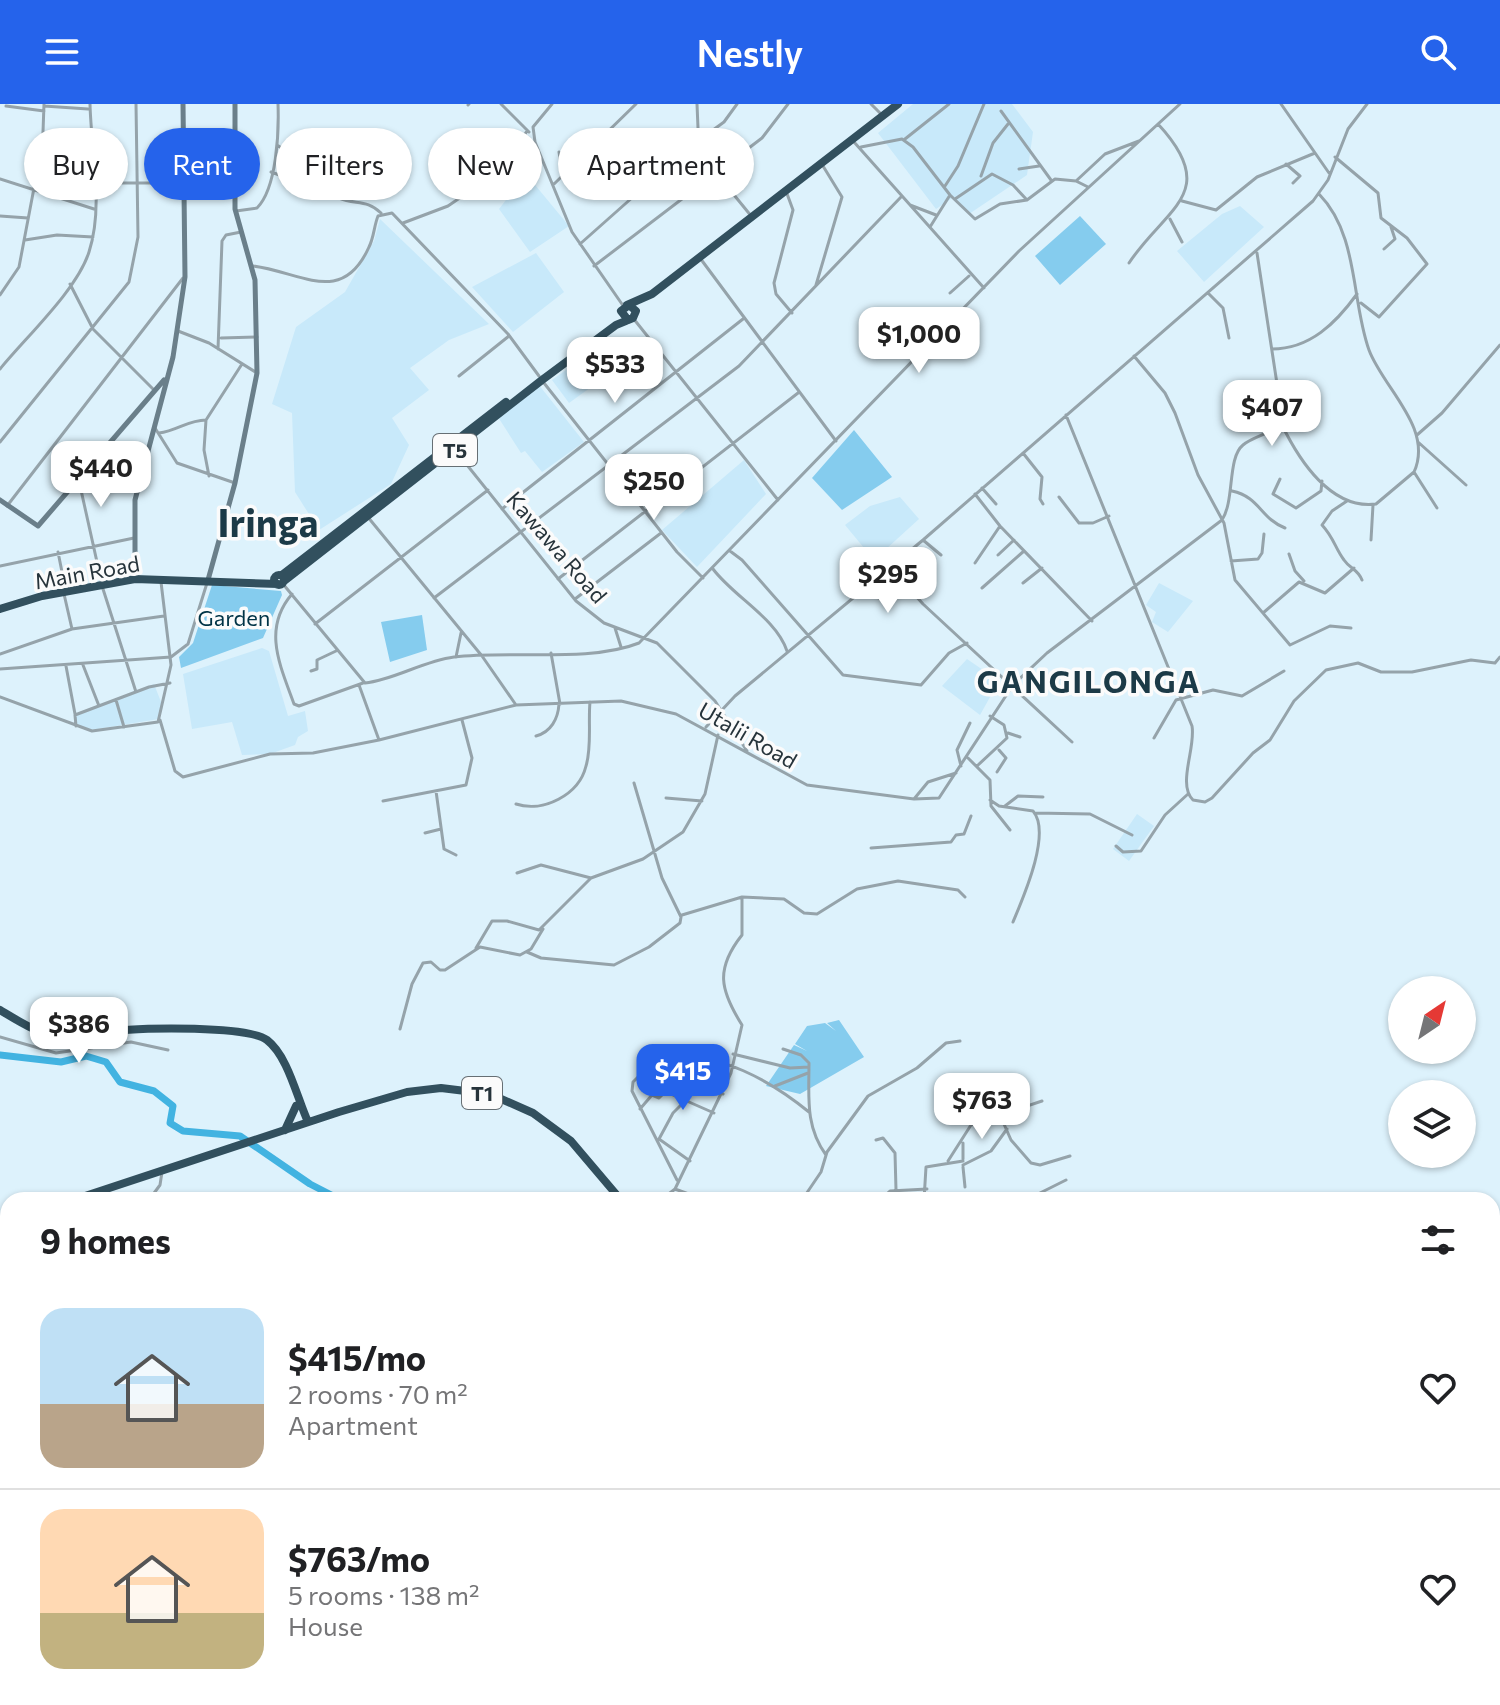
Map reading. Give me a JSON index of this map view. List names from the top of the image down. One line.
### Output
{"streets":{"highway":["T5","Main Road","T1"],"street":["Kawawa Road","Utalii Road"]},"crossings":[["T5","Kawawa Road"],["T5","Main Road"],["Kawawa Road","Utalii Road"]],"districts":["Iringa","GANGILONGA"],"parks":["Garden"],"north":"top right","page":{"header":"Nestly","chip":["Buy","Rent","Filters","New","Apartment"],"price":["$1,000","$533","$407","$440","$250","$295","$386","$415","$763"],"heading":"9 homes","list":[{"name":"$415/mo","note":"2 rooms · 70 m² · Apartment"},{"name":"$763/mo","note":"5 rooms · 138 m² · House"}]}}
